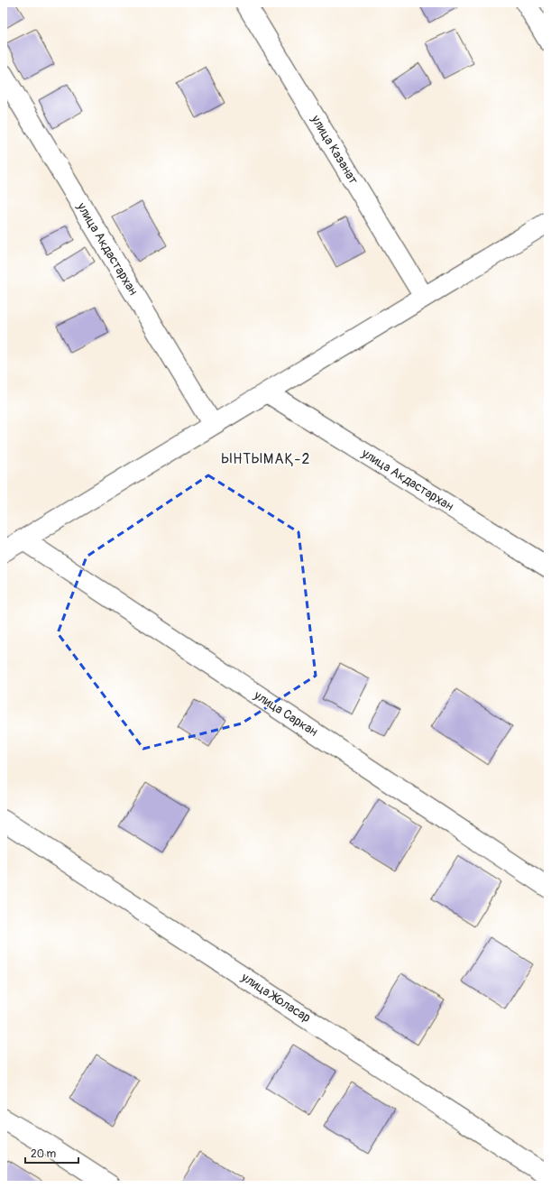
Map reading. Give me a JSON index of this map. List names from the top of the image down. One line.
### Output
{"streets":{"street":["улица Казанат","улица Акдастархан","улица Саркан","улица Жоласар"]},"districts":["ЫНТЫМАҚ-2"],"scale_bar":"20 m"}
